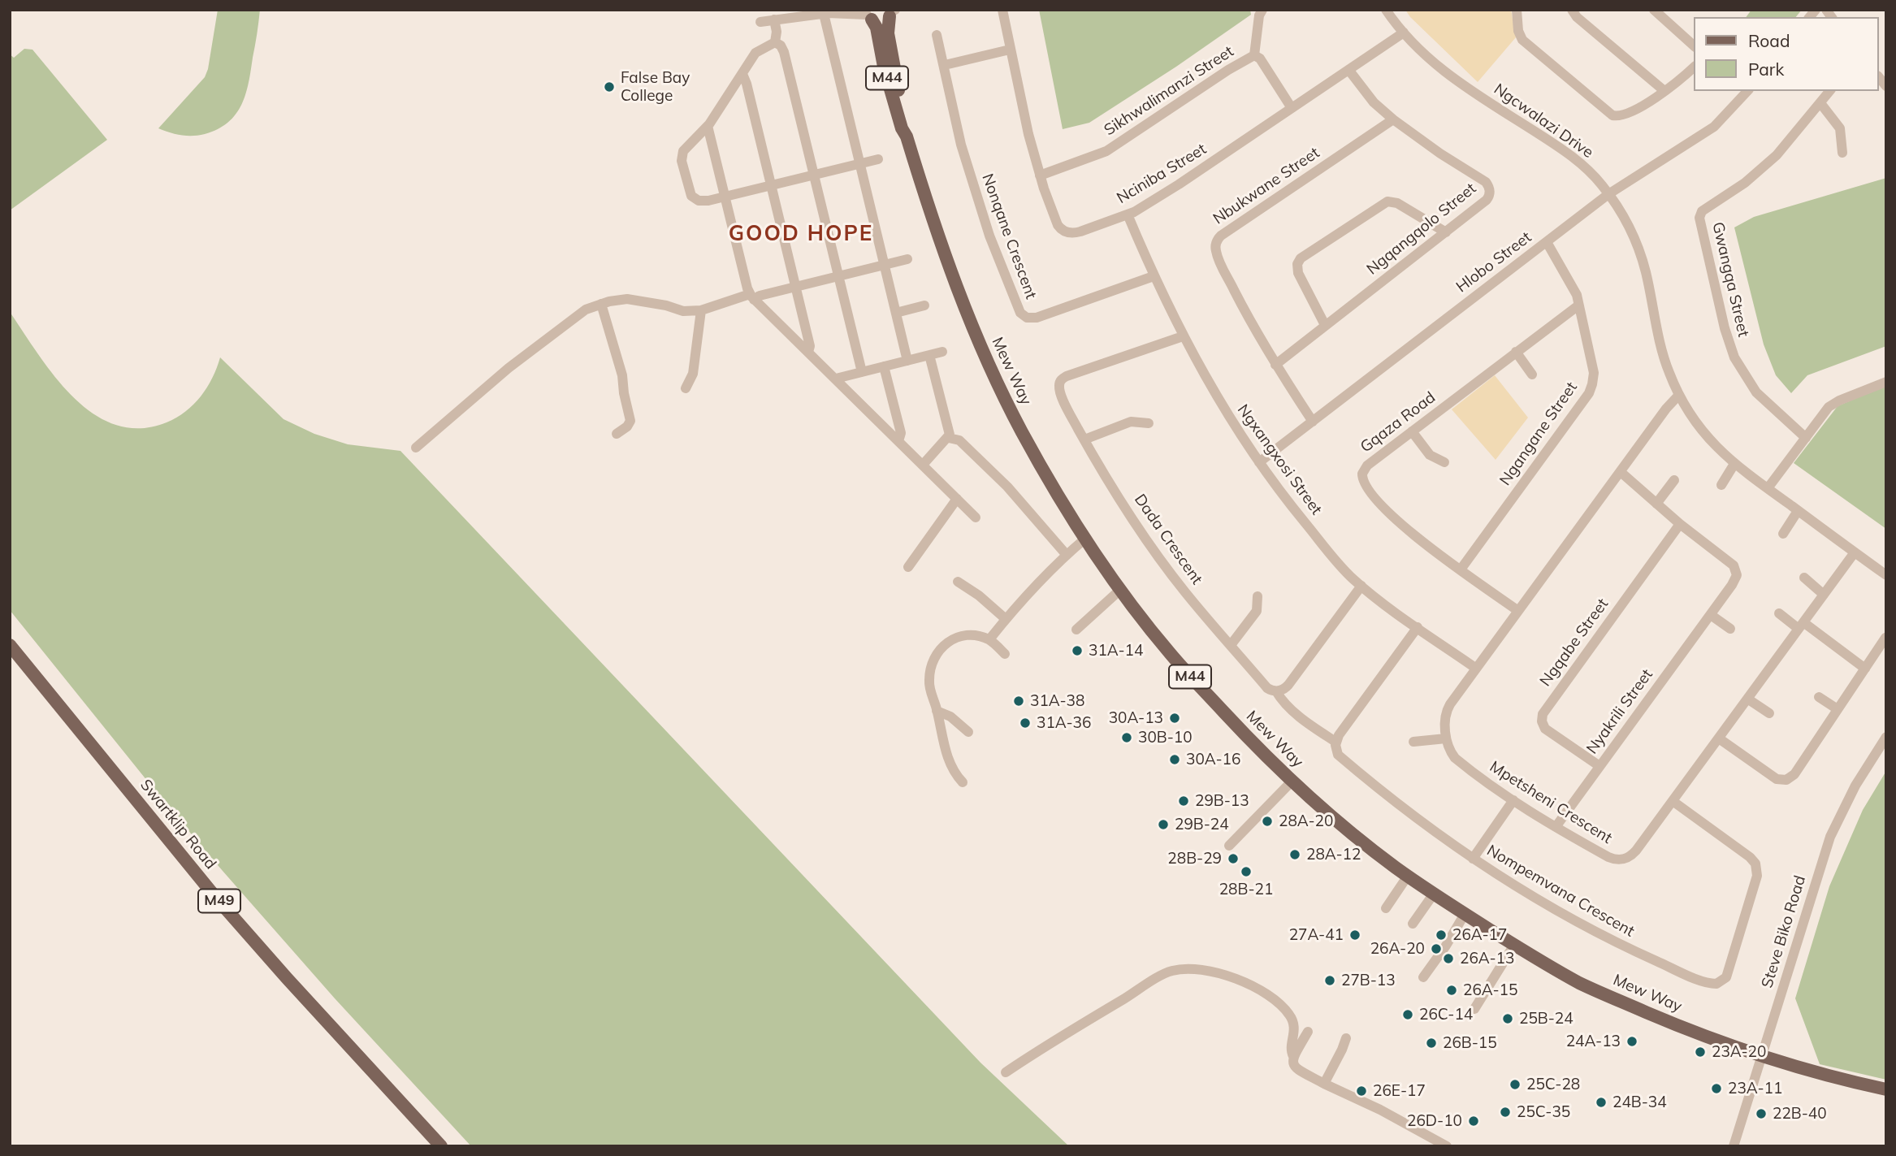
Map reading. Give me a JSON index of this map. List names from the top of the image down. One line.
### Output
{"streets":{"main road":["M44","Mew Way","Swartklip Road","M49"],"street":["Sikhwalimanzi Street","Ngcwalazi Drive","Nciniba Street","Nbukwane Street","Ngqangqolo Street","Nonqane Crescent","Hlobo Street","Gwangqa Street","Gqaza Road","Ngangane Street","Ngxangxosi Street","Dada Crescent","Ngqabe Street","Nyakrili Street","Mpetsheni Crescent","Nompemvana Crescent","Steve Biko Road"]},"crossings":[["Sikhwalimanzi Street","Nciniba Street"],["Ngcwalazi Drive","Nciniba Street"],["Ngcwalazi Drive","Hlobo Street"],["Ngcwalazi Drive","Mpetsheni Crescent"],["Nciniba Street","Ngqangqolo Street"],["Nciniba Street","Ngxangxosi Street"],["Nbukwane Street","Ngqangqolo Street"],["Nbukwane Street","Hlobo Street"],["Nonqane Crescent","Ngxangxosi Street"],["Hlobo Street","Ngangane Street"],["Hlobo Street","Ngxangxosi Street"],["Mew Way","Steve Biko Road"],["Gqaza Road","Ngangane Street"],["Ngxangxosi Street","Dada Crescent"],["Dada Crescent","Nompemvana Crescent"],["Ngqabe Street","Nyakrili Street"],["Nyakrili Street","Mpetsheni Crescent"],["Mpetsheni Crescent","Nompemvana Crescent"]],"districts":["GOOD HOPE"],"places":["False Bay College","31A-14","31A-38","30A-13","31A-36","30B-10","30A-16","29B-13","28A-20","29B-24","28A-12","28B-29","28B-21","27A-41","26A-17","26A-20","26A-13","27B-13","26A-15","26C-14","25B-24","24A-13","26B-15","23A-20","25C-28","23A-11","26E-17","24B-34","25C-35","22B-40","26D-10"],"legend":["Road","Park"]}
